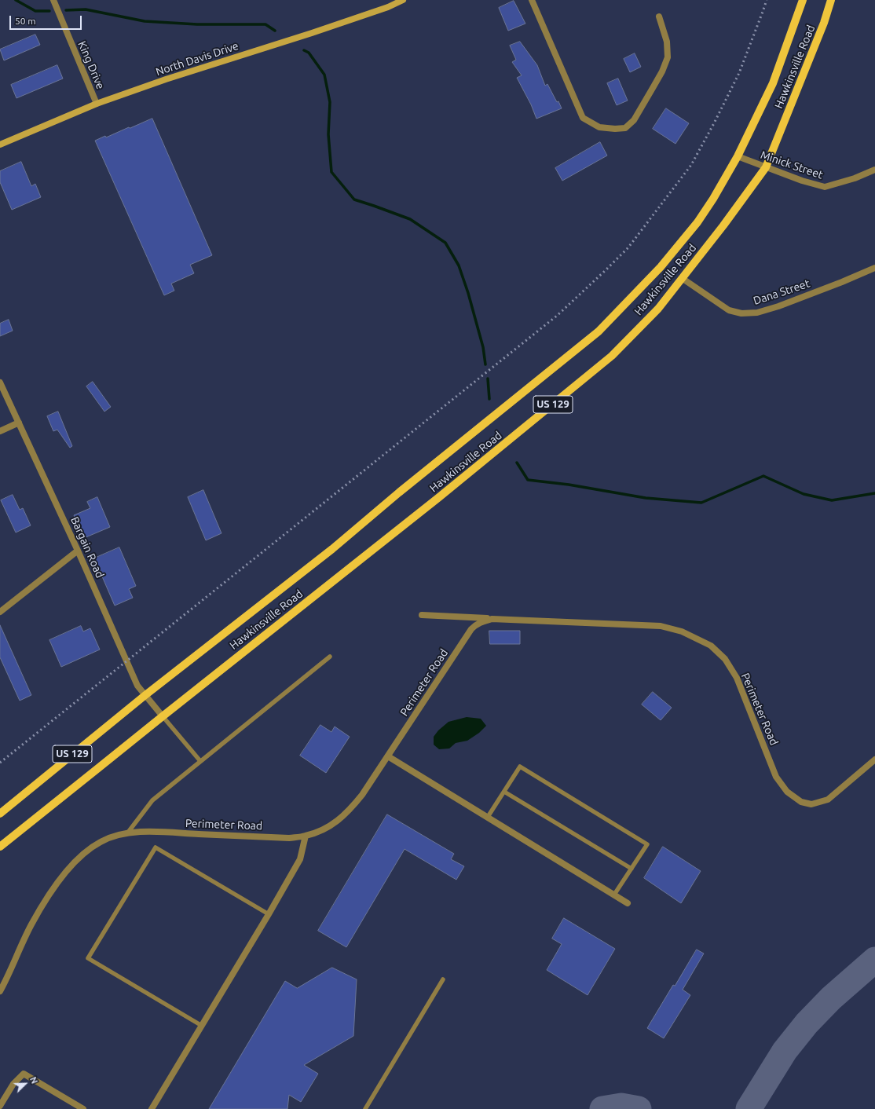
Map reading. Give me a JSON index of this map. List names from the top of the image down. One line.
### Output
{"streets":{"main road":["North Davis Drive","Hawkinsville Road","US 129"],"street":["King Drive","Minick Street","Dana Street","Bargain Road","Perimeter Road"]},"crossings":[["North Davis Drive","King Drive"],["Hawkinsville Road","Minick Street"],["Hawkinsville Road","Dana Street"],["Hawkinsville Road","Bargain Road"]],"scale_bar":"50 m","north":"top right"}
